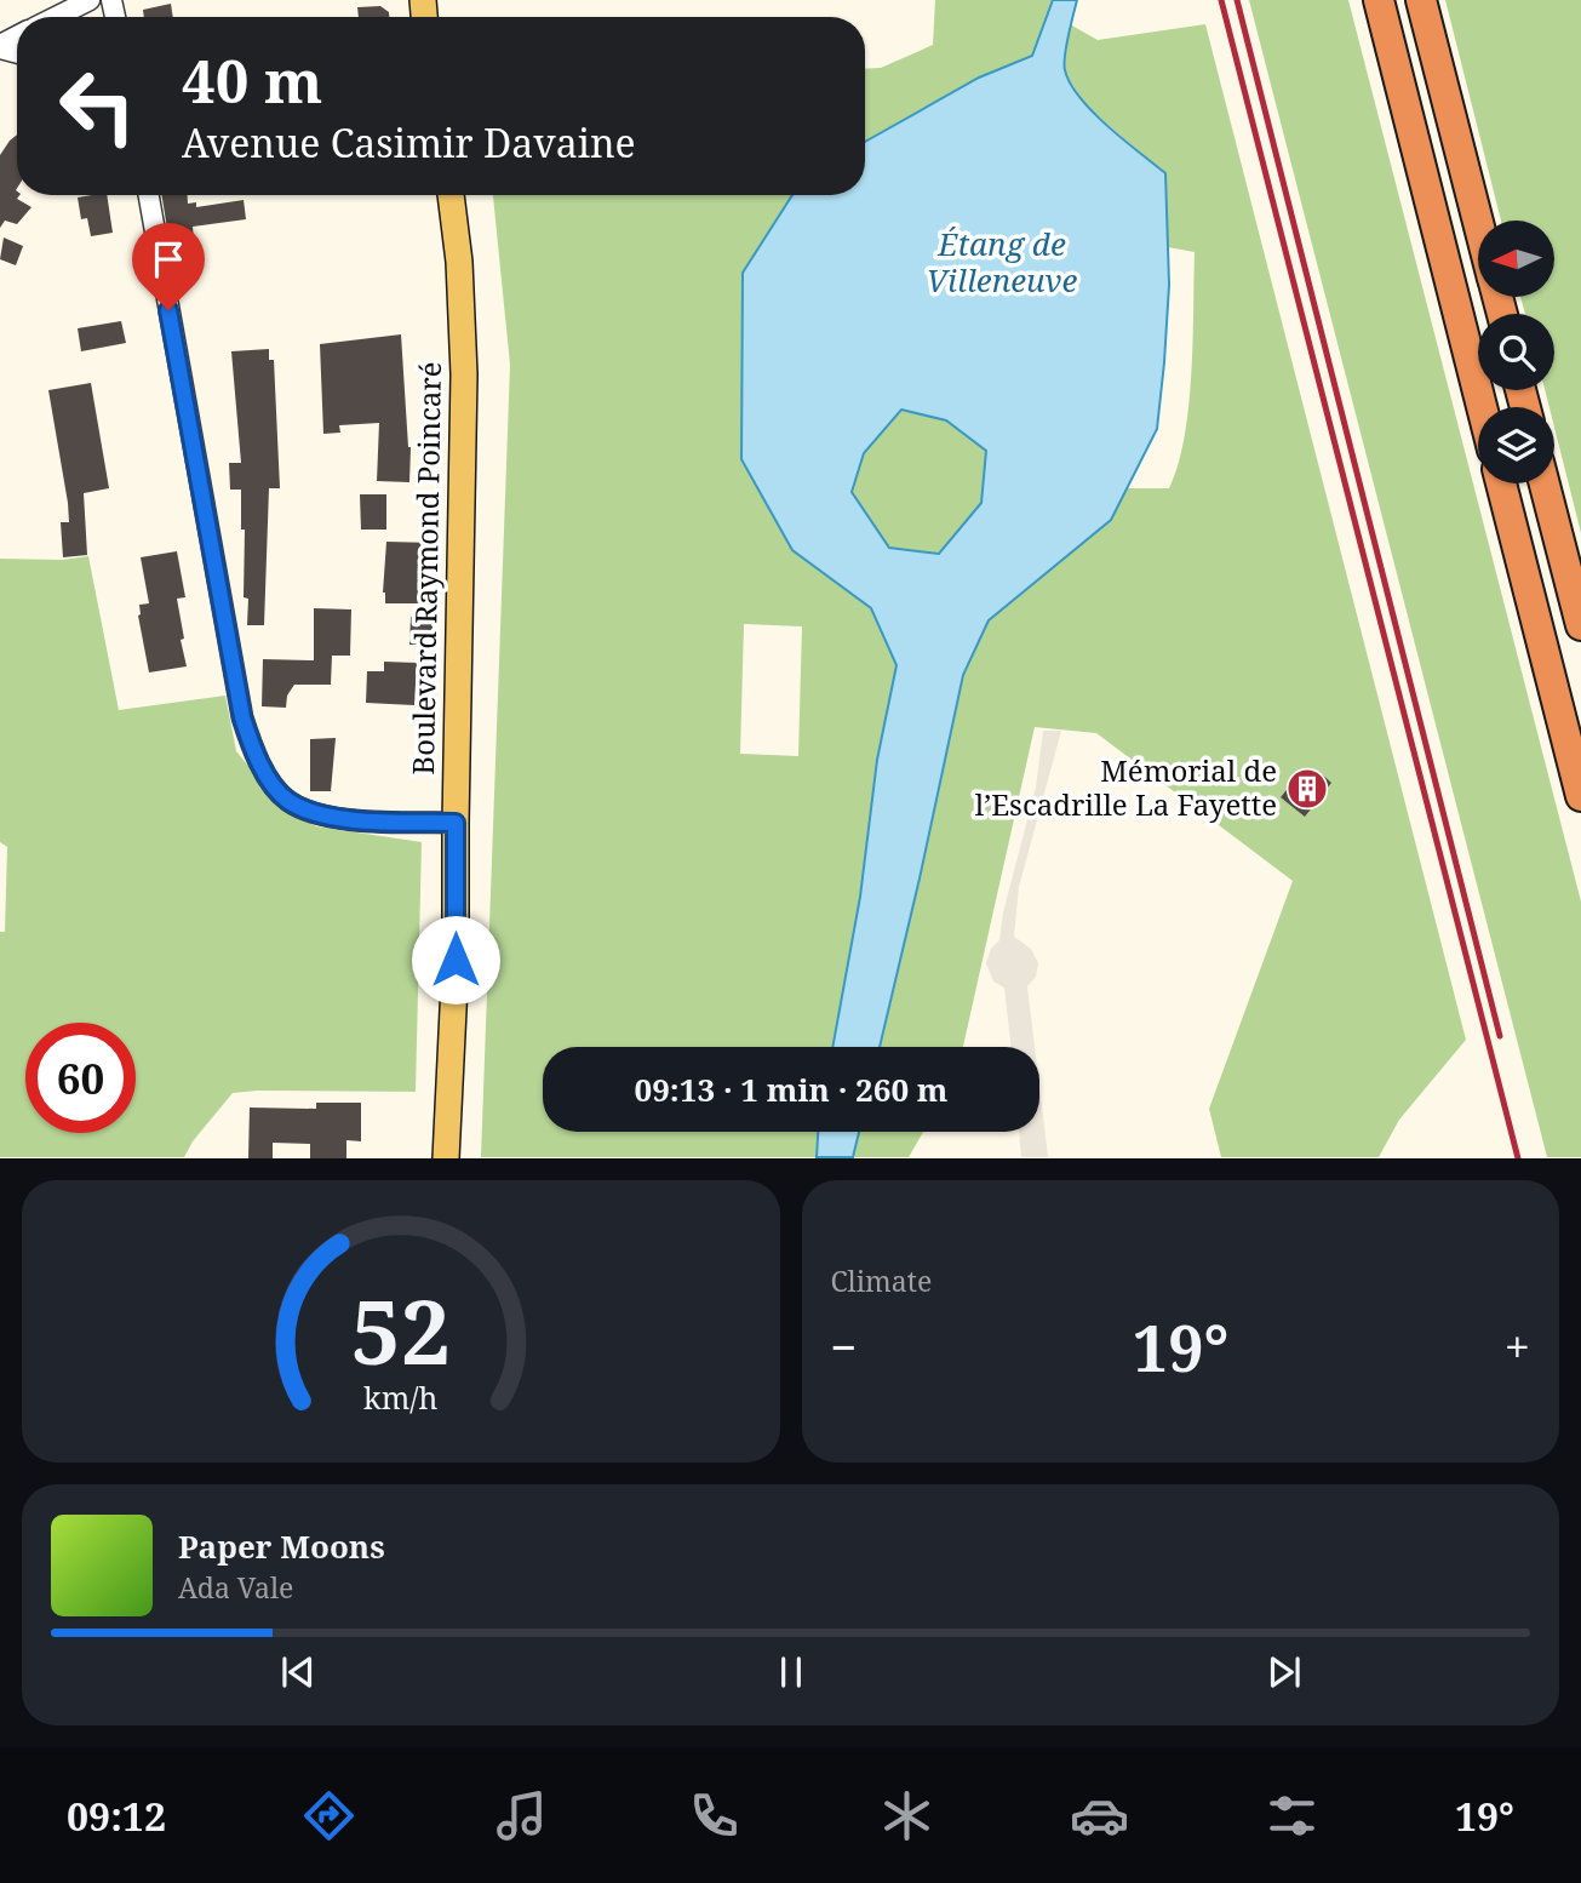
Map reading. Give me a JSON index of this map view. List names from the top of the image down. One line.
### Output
{"streets":{"main road":["Boulevard Raymond Poincaré"]},"water":["Étang de Villeneuve"],"places":{"building":["Mémorial de l’Escadrille La Fayette"]},"north":"left","page":{"turn":["40 m","Avenue Casimir Davaine"],"limit":"60","trip":"09:13 · 1 min · 260 m","tile":"Climate","heat":["−","19°","+"],"song":["Paper Moons","Ada Vale"],"tabs":["09:12","19°"],"gauge":["52","km/h"]}}
